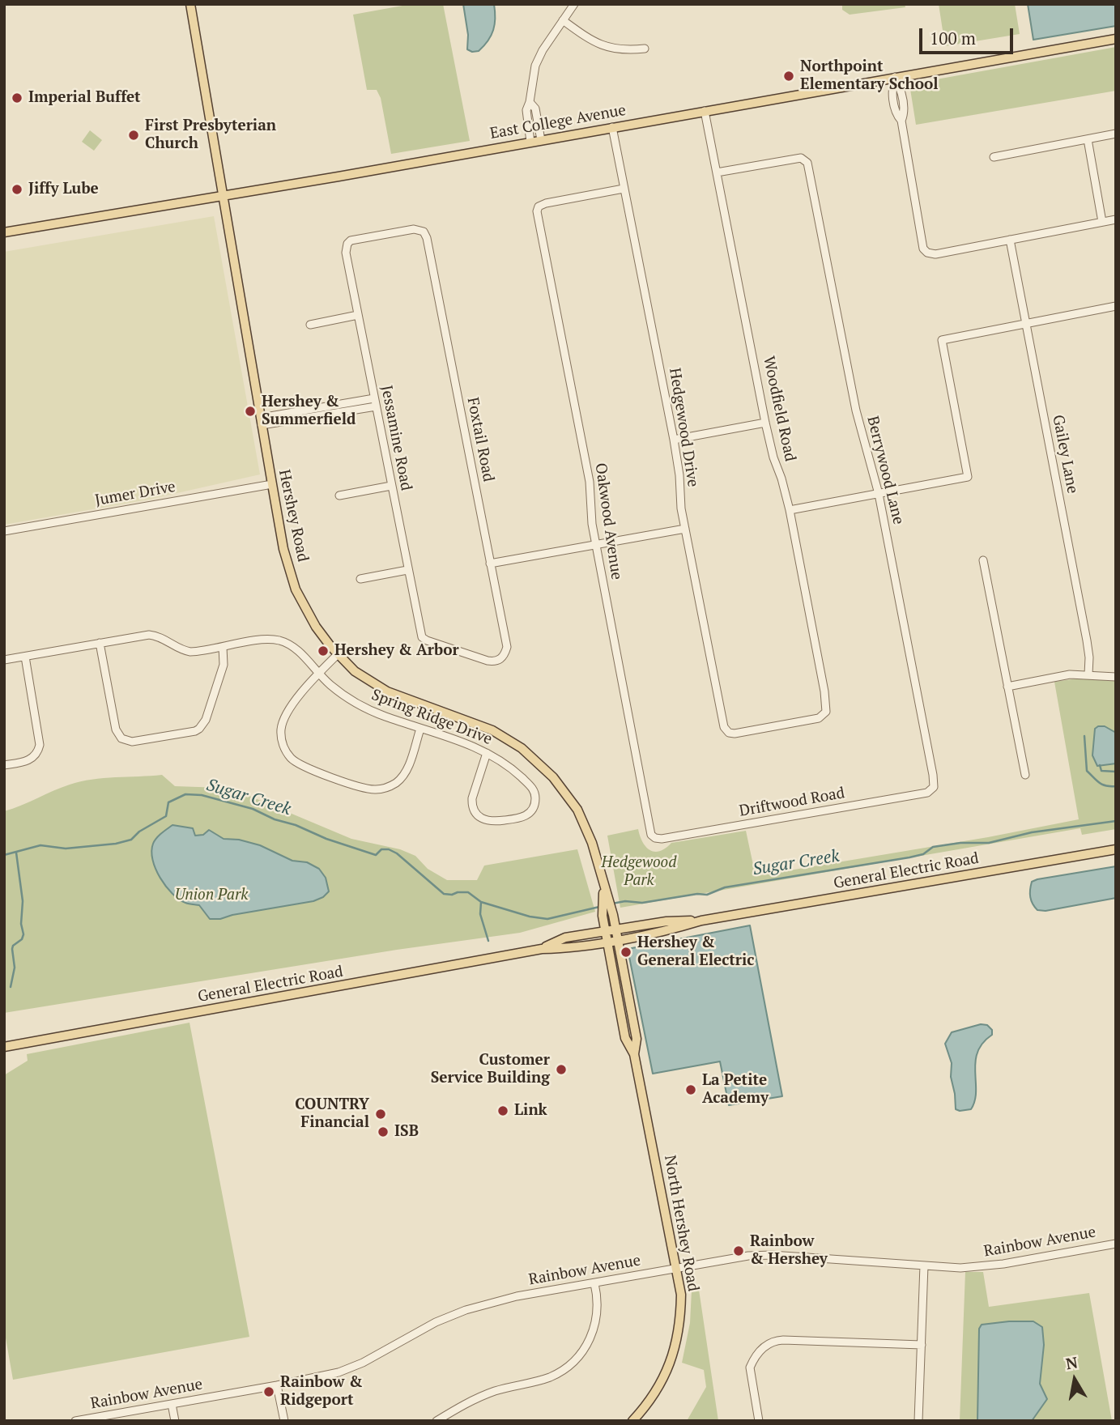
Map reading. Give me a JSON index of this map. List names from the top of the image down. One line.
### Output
{"streets":{"main road":["East College Avenue","Hershey Road","General Electric Road","North Hershey Road"],"street":["Woodfield Road","Hedgewood Drive","Jessamine Road","Foxtail Road","Gailey Lane","Berrywood Lane","Jumer Drive","Oakwood Avenue","Spring Ridge Drive","Driftwood Road","Rainbow Avenue"]},"crossings":[["East College Avenue","Woodfield Road"],["East College Avenue","Hedgewood Drive"],["East College Avenue","Hershey Road"],["Woodfield Road","Hedgewood Drive"],["Woodfield Road","Berrywood Lane"],["Hedgewood Drive","Oakwood Avenue"],["Jessamine Road","Foxtail Road"],["Berrywood Lane","Driftwood Road"],["Jumer Drive","Hershey Road"],["Hershey Road","General Electric Road"],["Hershey Road","North Hershey Road"],["Oakwood Avenue","Driftwood Road"],["General Electric Road","North Hershey Road"],["North Hershey Road","Rainbow Avenue"]],"water":["Sugar Creek"],"parks":["Hedgewood Park","Union Park"],"places":["Northpoint Elementary School","Imperial Buffet","First Presbyterian Church","Jiffy Lube","Hershey & Summerfield","Hershey & Arbor","Hershey & General Electric","Customer Service Building","La Petite Academy","Link","COUNTRY Financial","ISB","Rainbow & Hershey","Rainbow & Ridgeport"],"scale_bar":"100 m","north":"top"}
